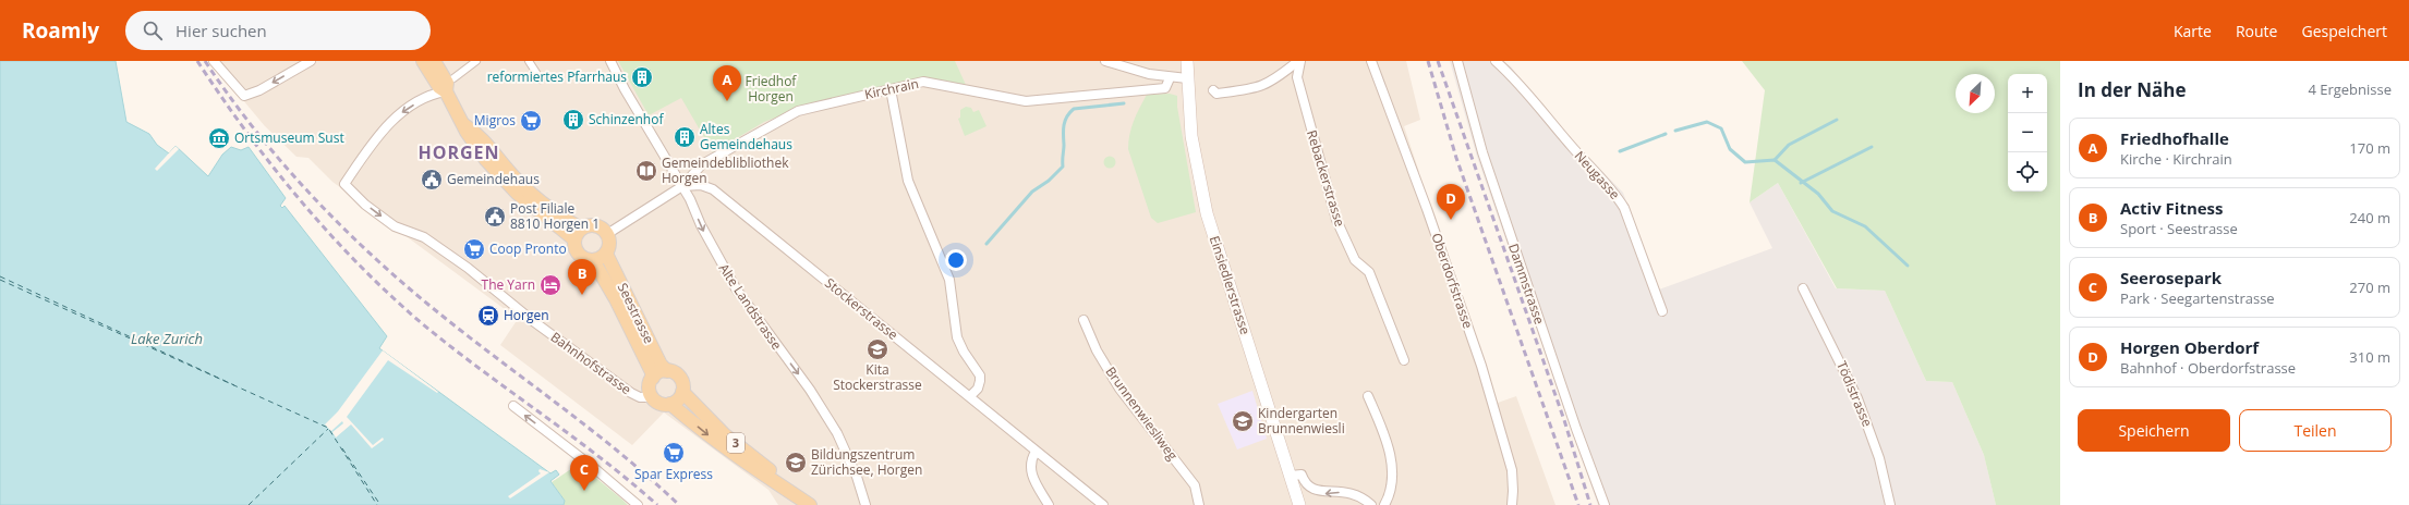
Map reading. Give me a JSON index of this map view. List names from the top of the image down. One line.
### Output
{"streets":{"main road":["Einsiedlerstrasse","Seestrasse","3"],"street":["Kirchrain","Neugasse","Rebackerstrasse","Oberdorfstrasse","Dammstrasse","Alte Landstrasse","Stockerstrasse","Bahnhofstrasse","Tödistrasse","Brunnenwiesliweg"]},"crossings":[["Kirchrain","Alte Landstrasse"],["Kirchrain","Stockerstrasse"],["Alte Landstrasse","Stockerstrasse"],["Stockerstrasse","Seestrasse"],["Seestrasse","Bahnhofstrasse"],["Seestrasse","3"],["Bahnhofstrasse","3"]],"one_way":["Alte Landstrasse"],"districts":["HORGEN"],"water":["Lake Zurich"],"parks":["Friedhof Horgen"],"places":{"building":["reformiertes Pfarrhaus","Schinzenhof","Altes Gemeindehaus"],"supermarket":["Migros","Coop Pronto","Spar Express"],"museum":["Ortsmuseum Sust"],"library":["Gemeindeblibliothek Horgen"],"public building":["Gemeindehaus","Post Filiale 8810 Horgen 1"],"hotel":["The Yarn"],"station":["Horgen"],"school or university":["Kita Stockerstrasse","Kindergarten Brunnenwiesli","Bildungszentrum Zürichsee, Horgen"]},"north":"bottom left","page":{"header":"Roamly","search":"Hier suchen","nav":["Karte","Route","Gespeichert"],"heading":["In der Nähe","4 Ergebnisse"],"pins":["A","D","B","C"],"map_buttons":["+","−"],"list":[{"mark":"A","name":"Friedhofhalle","note":"Kirche · Kirchrain","value":"170 m"},{"mark":"B","name":"Activ Fitness","note":"Sport · Seestrasse","value":"240 m"},{"mark":"C","name":"Seerosepark","note":"Park · Seegartenstrasse","value":"270 m"},{"mark":"D","name":"Horgen Oberdorf","note":"Bahnhof · Oberdorfstrasse","value":"310 m"}],"buttons":["Speichern","Teilen"]}}
